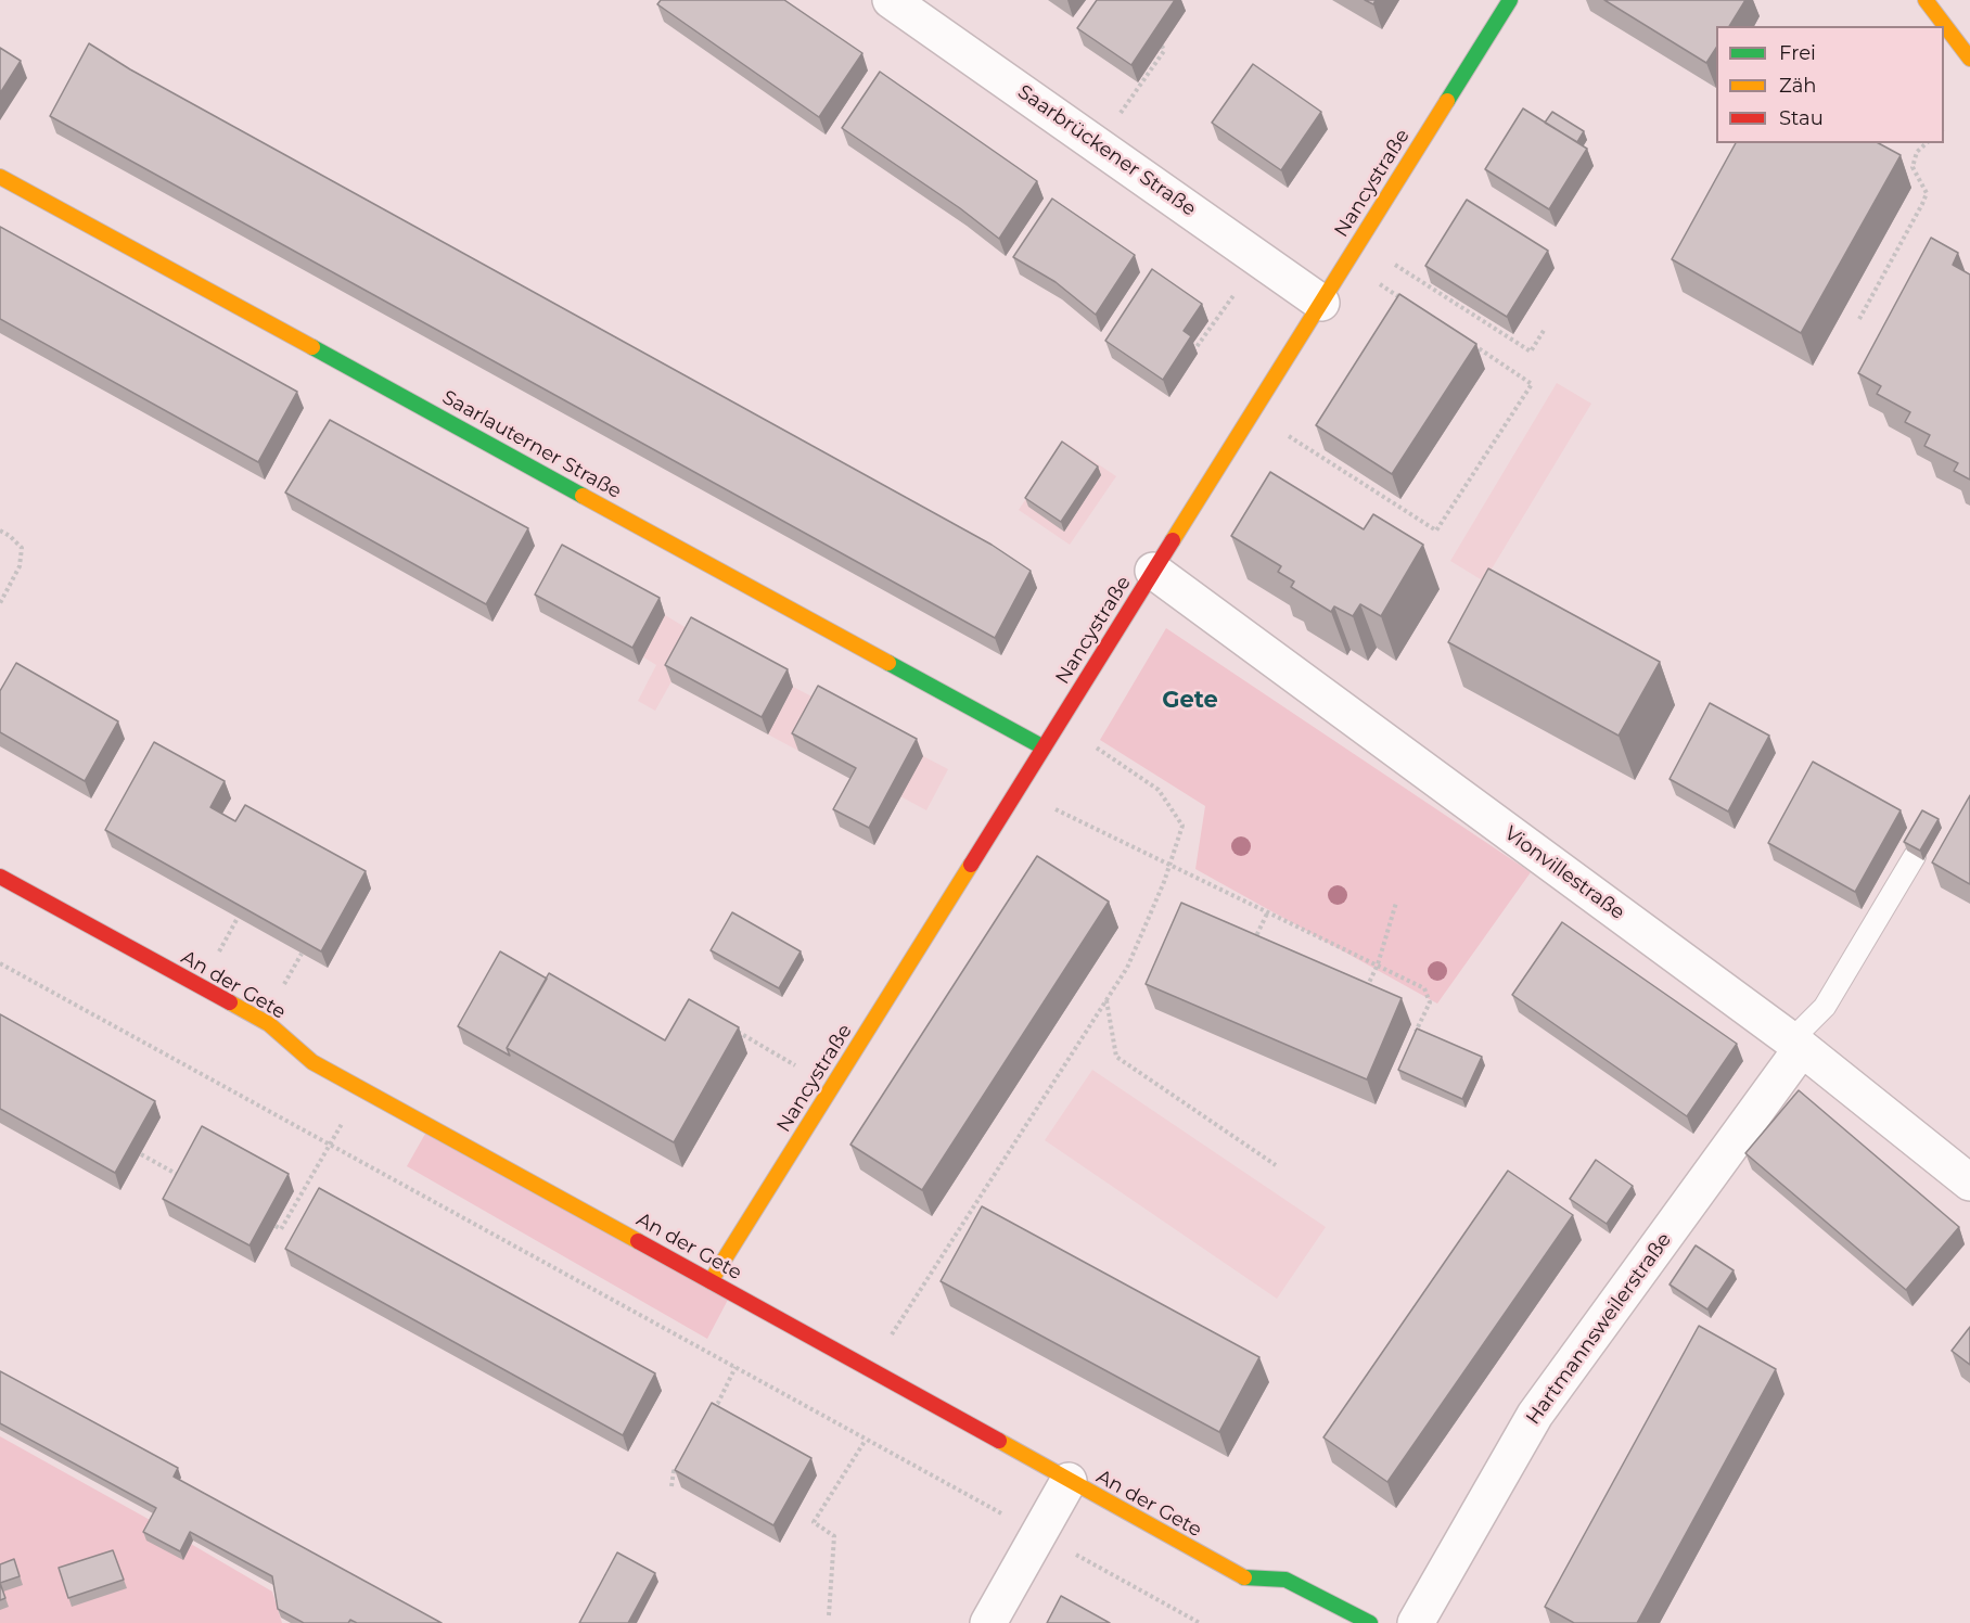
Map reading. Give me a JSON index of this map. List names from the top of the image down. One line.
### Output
{"streets":{"street":["Saarbrückener Straße","Nancystraße","Saarlauterner Straße","Vionvillestraße","An der Gete","Hartmannsweilerstraße"]},"crossings":[["Saarbrückener Straße","Nancystraße"],["Nancystraße","Saarlauterner Straße"],["Nancystraße","Vionvillestraße"],["Nancystraße","An der Gete"],["Vionvillestraße","Hartmannsweilerstraße"]],"districts":["Gete"],"legend":["Frei","Zäh","Stau"]}
